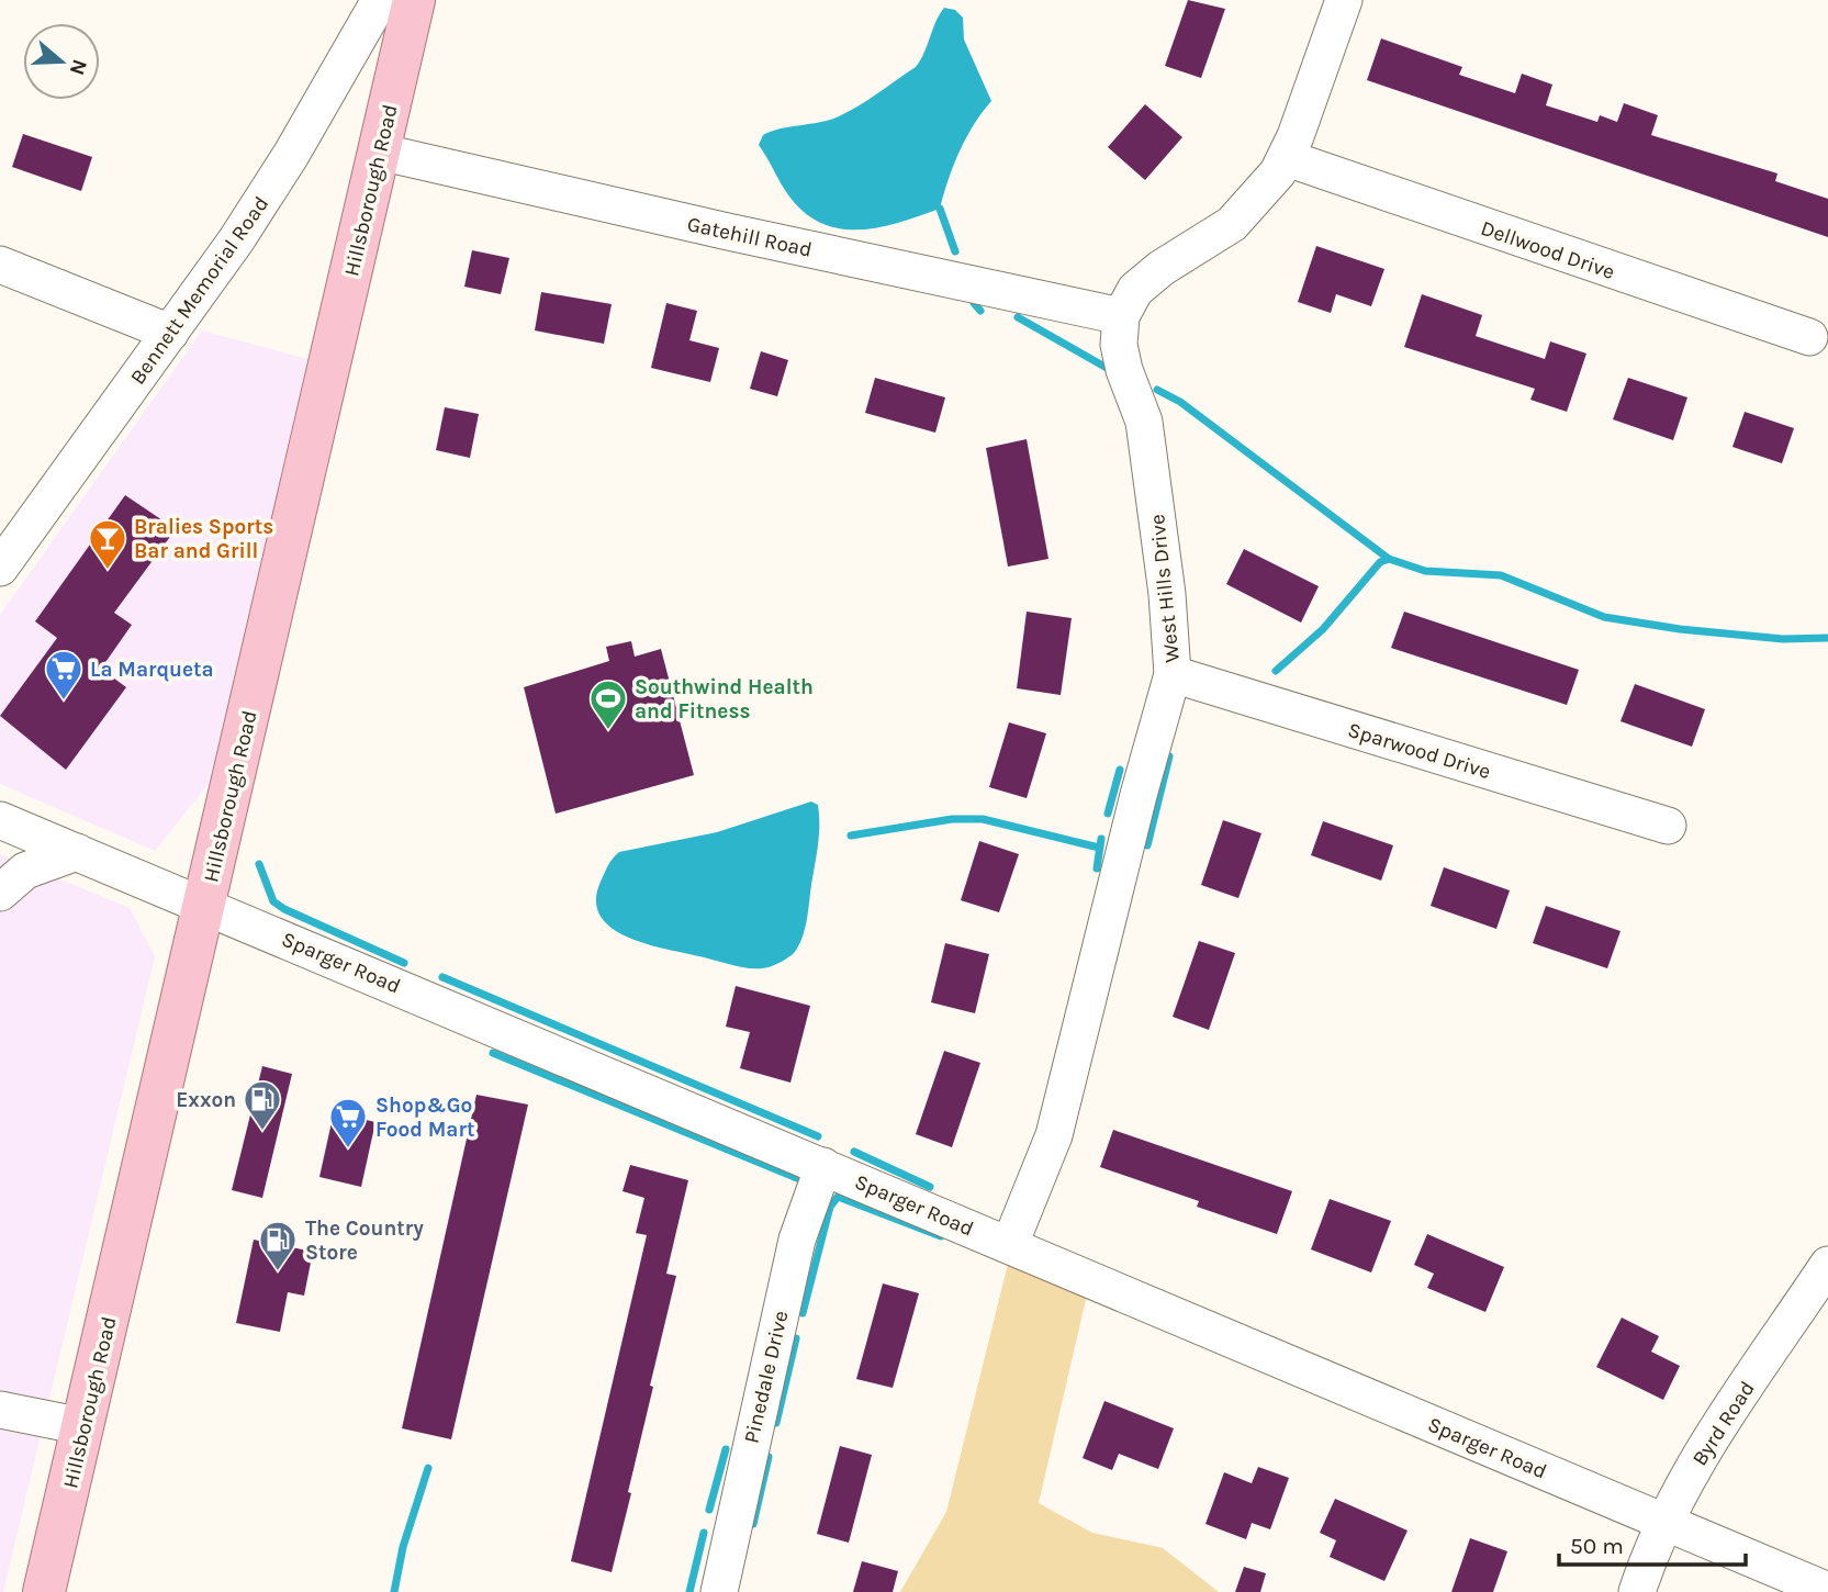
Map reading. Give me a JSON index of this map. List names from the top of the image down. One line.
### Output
{"streets":{"main road":["Hillsborough Road"],"street":["Gatehill Road","Dellwood Drive","Bennett Memorial Road","West Hills Drive","Sparwood Drive","Sparger Road","Pinedale Drive","Byrd Road"]},"crossings":[["Hillsborough Road","Gatehill Road"],["Hillsborough Road","Sparger Road"],["Gatehill Road","West Hills Drive"],["West Hills Drive","Sparwood Drive"],["West Hills Drive","Sparger Road"],["Sparger Road","Pinedale Drive"],["Sparger Road","Byrd Road"]],"places":{"bar":["Bralies Sports Bar and Grill"],"supermarket":["La Marqueta","Shop&Go Food Mart"],"sports":["Southwind Health and Fitness"],"fuel station":["Exxon","The Country Store"]},"scale_bar":"50 m","north":"right"}
